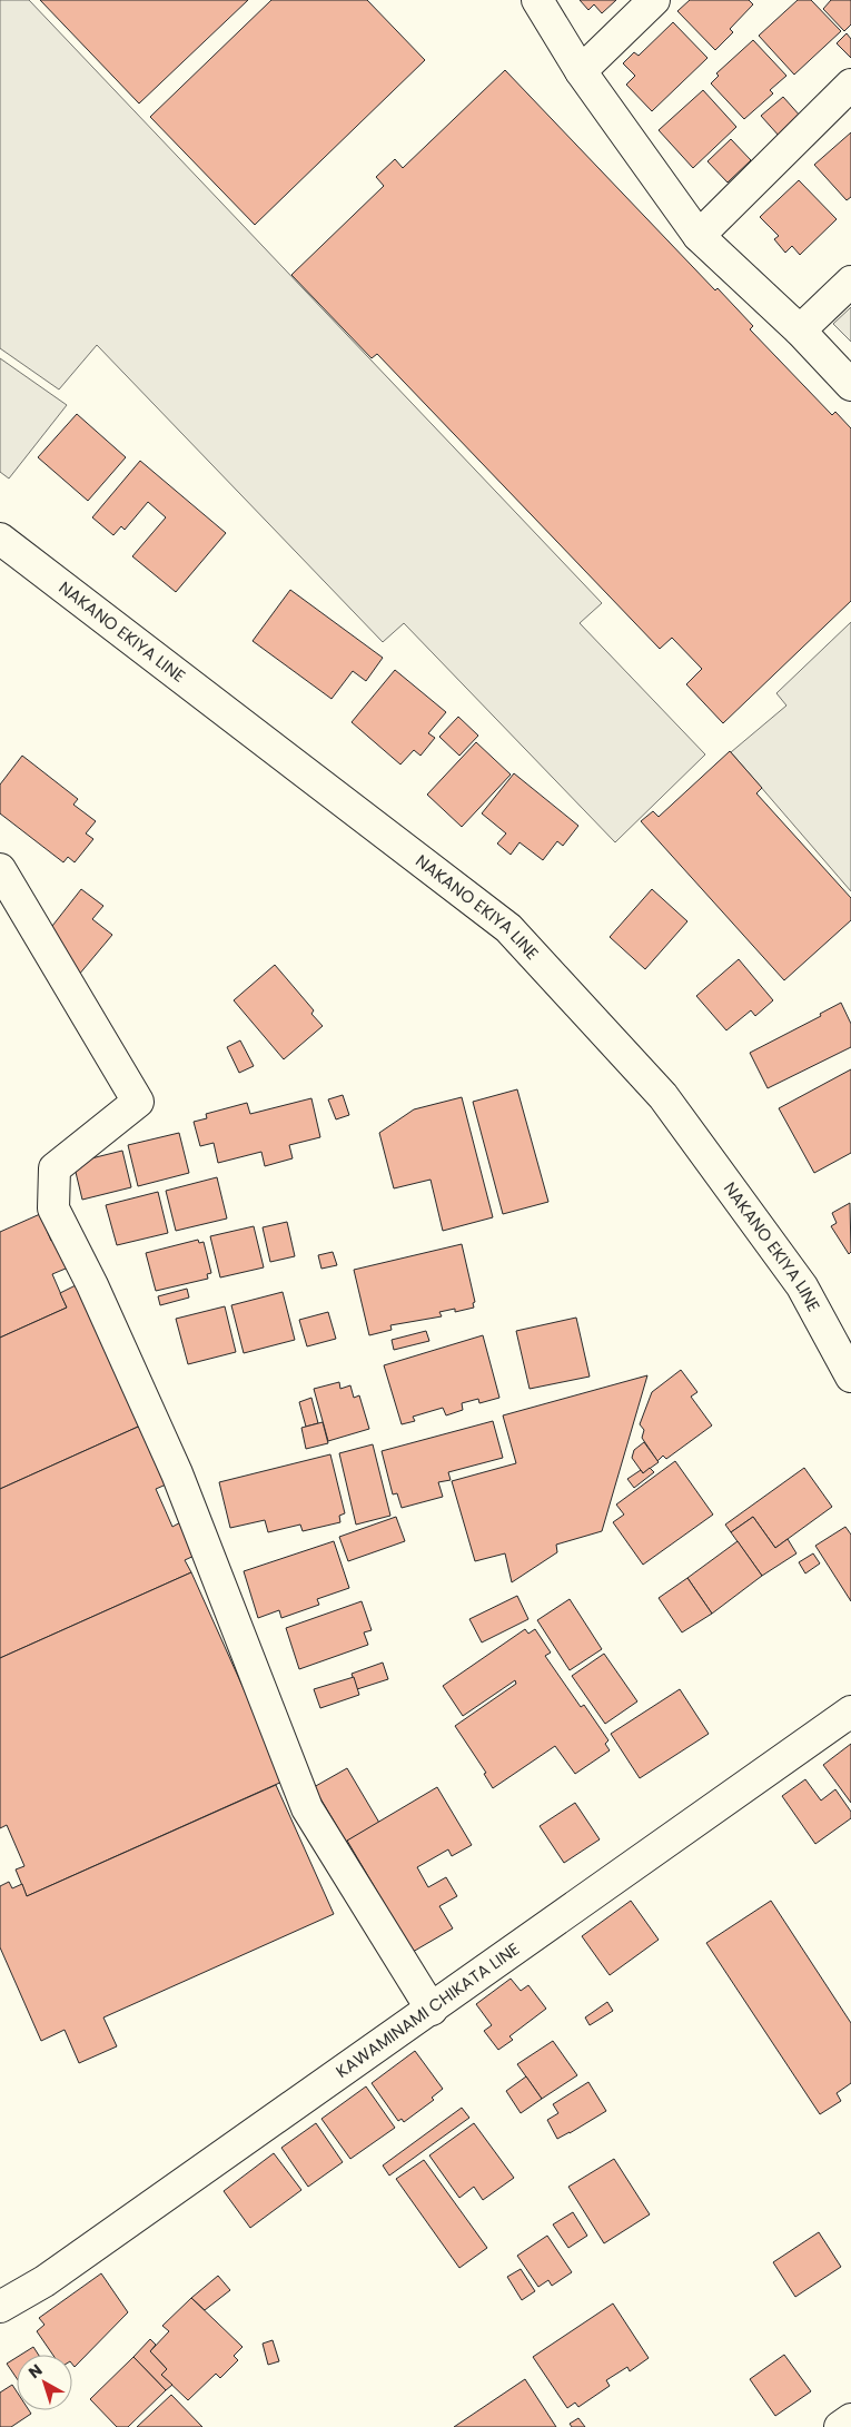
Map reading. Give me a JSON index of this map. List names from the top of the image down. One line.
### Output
{"streets":{"main road":["NAKANO EKIYA LINE","KAWAMINAMI CHIKATA LINE"]},"north":"top left"}
